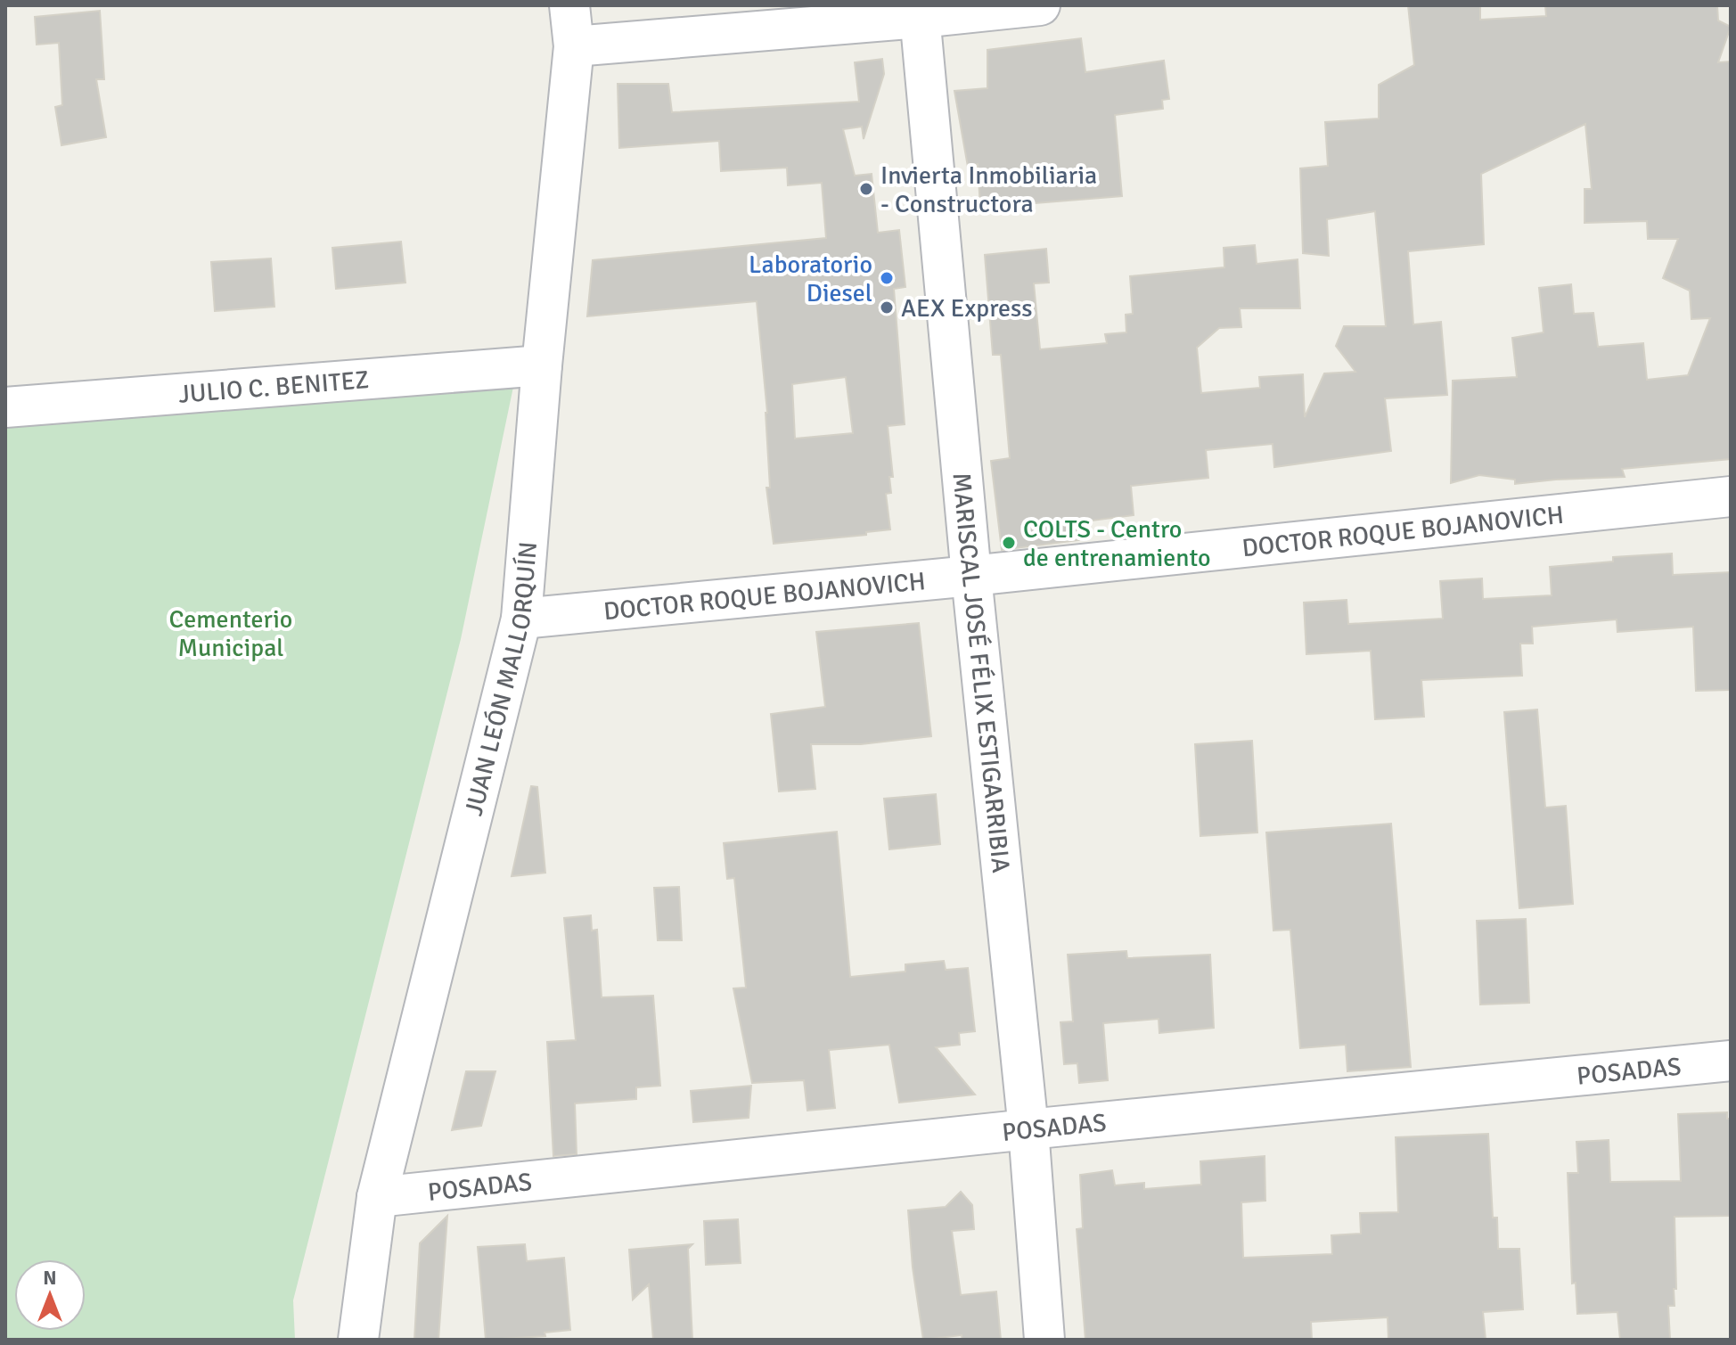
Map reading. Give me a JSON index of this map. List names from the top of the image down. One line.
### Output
{"streets":{"street":["JULIO C. BENITEZ","DOCTOR ROQUE BOJANOVICH","MARISCAL JOSÉ FÉLIX ESTIGARRIBIA","JUAN LEÓN MALLORQUÍN","POSADAS"]},"crossings":[["JULIO C. BENITEZ","JUAN LEÓN MALLORQUÍN"],["DOCTOR ROQUE BOJANOVICH","MARISCAL JOSÉ FÉLIX ESTIGARRIBIA"],["DOCTOR ROQUE BOJANOVICH","JUAN LEÓN MALLORQUÍN"],["MARISCAL JOSÉ FÉLIX ESTIGARRIBIA","POSADAS"],["JUAN LEÓN MALLORQUÍN","POSADAS"]],"parks":["Cementerio Municipal"],"places":["Invierta Inmobiliaria - Constructora","Laboratorio Diesel","AEX Express","COLTS - Centro de entrenamiento"],"north":"top"}
